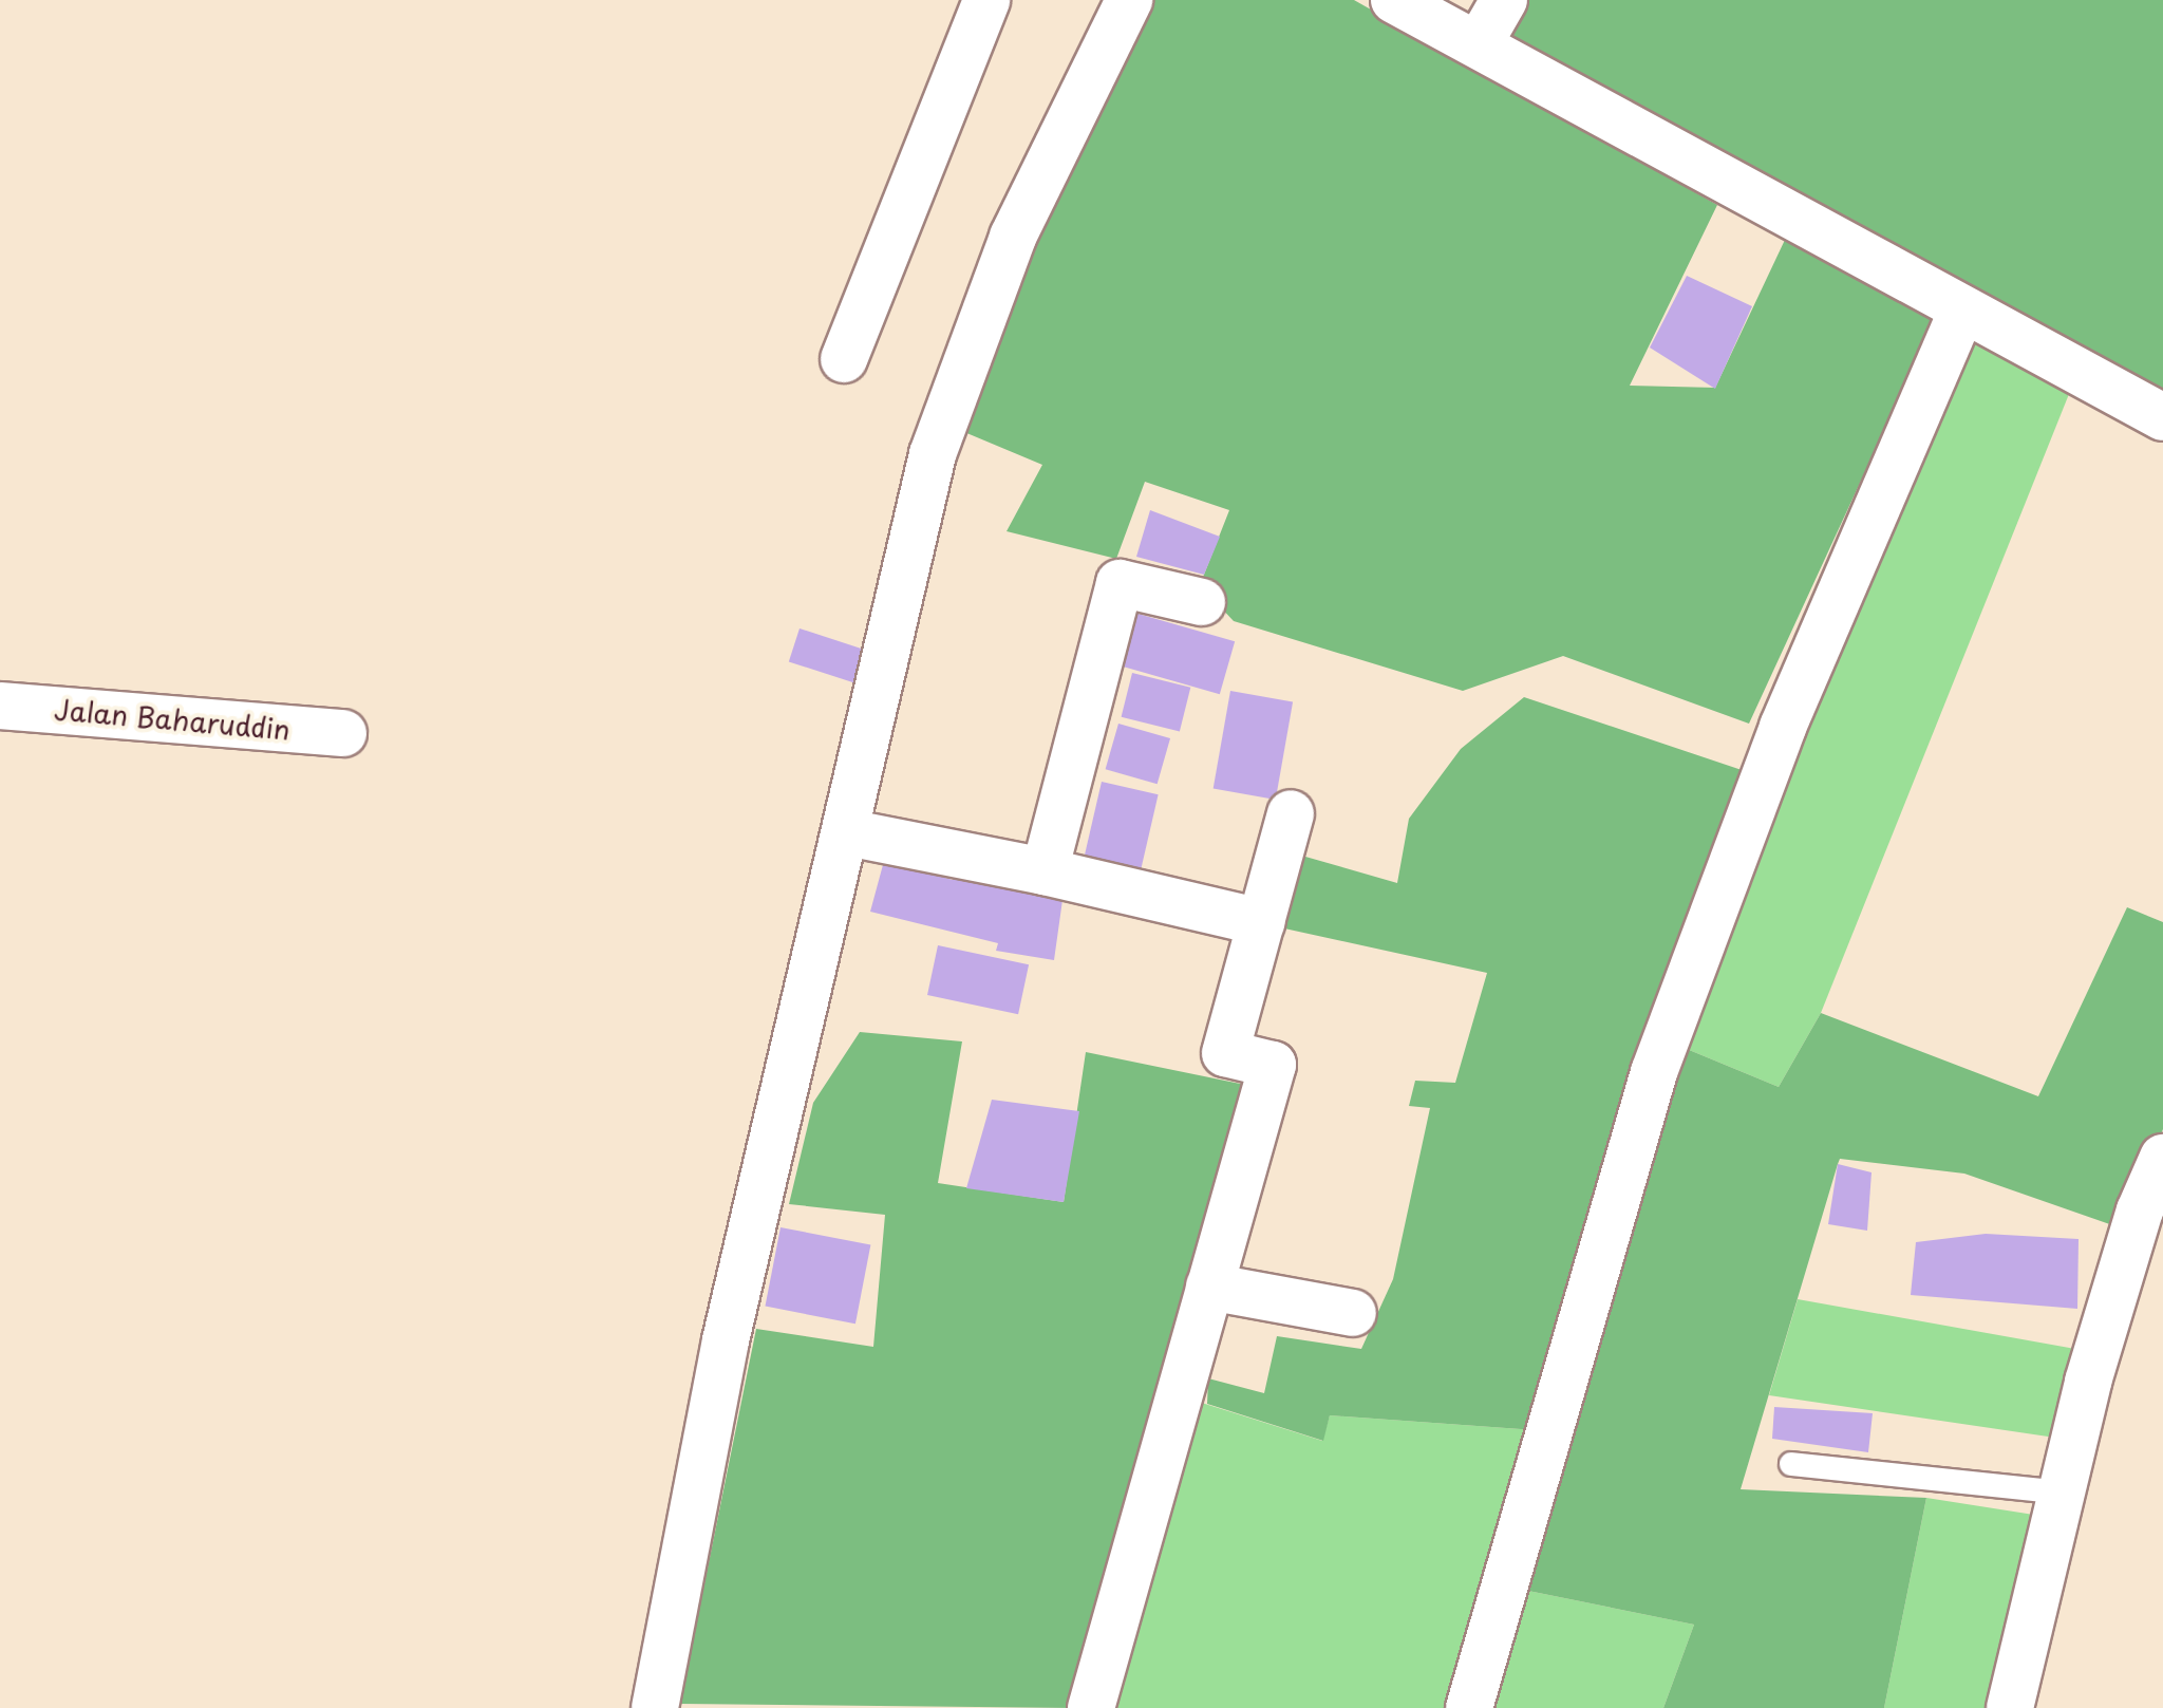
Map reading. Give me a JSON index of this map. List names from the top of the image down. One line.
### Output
{"streets":{"street":["Jalan Baharuddin"]}}
